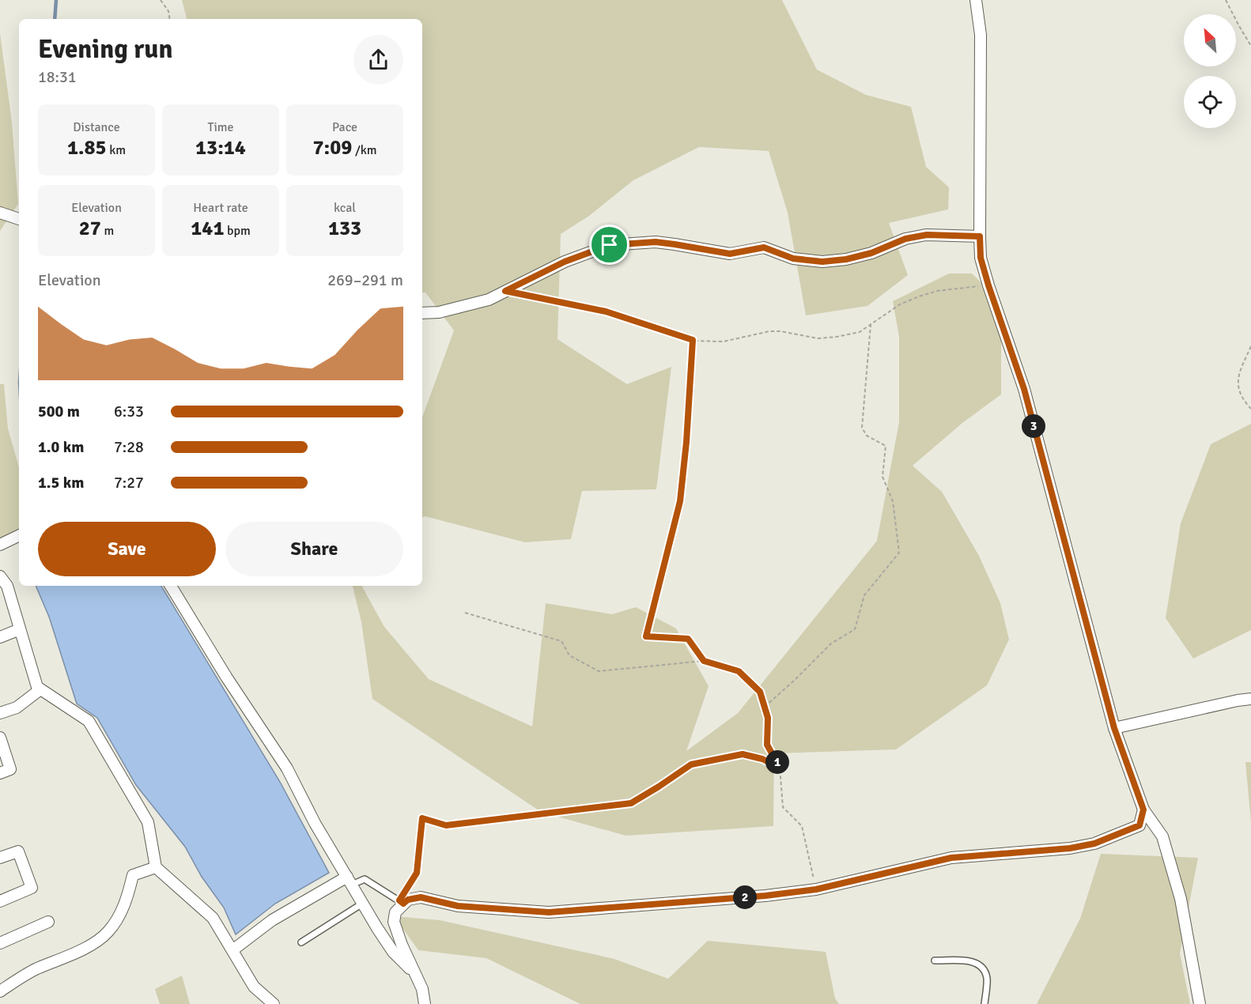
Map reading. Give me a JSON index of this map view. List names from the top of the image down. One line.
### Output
{"north":"top left","page":{"heading":["Evening run","18:31"],"stats":[["Distance","1.85 km"],["Time","13:14"],["Pace","7:09 /km"],["Elevation","27 m"],["Heart rate","141 bpm"],["kcal","133"]],"chart":["Elevation","269–291 m"],"list":[{"name":"500 m","note":"6:33"},{"name":"1.0 km","note":"7:28"},{"name":"1.5 km","note":"7:27"}],"pins":["3","1","2"],"buttons":["Save","Share"]}}
